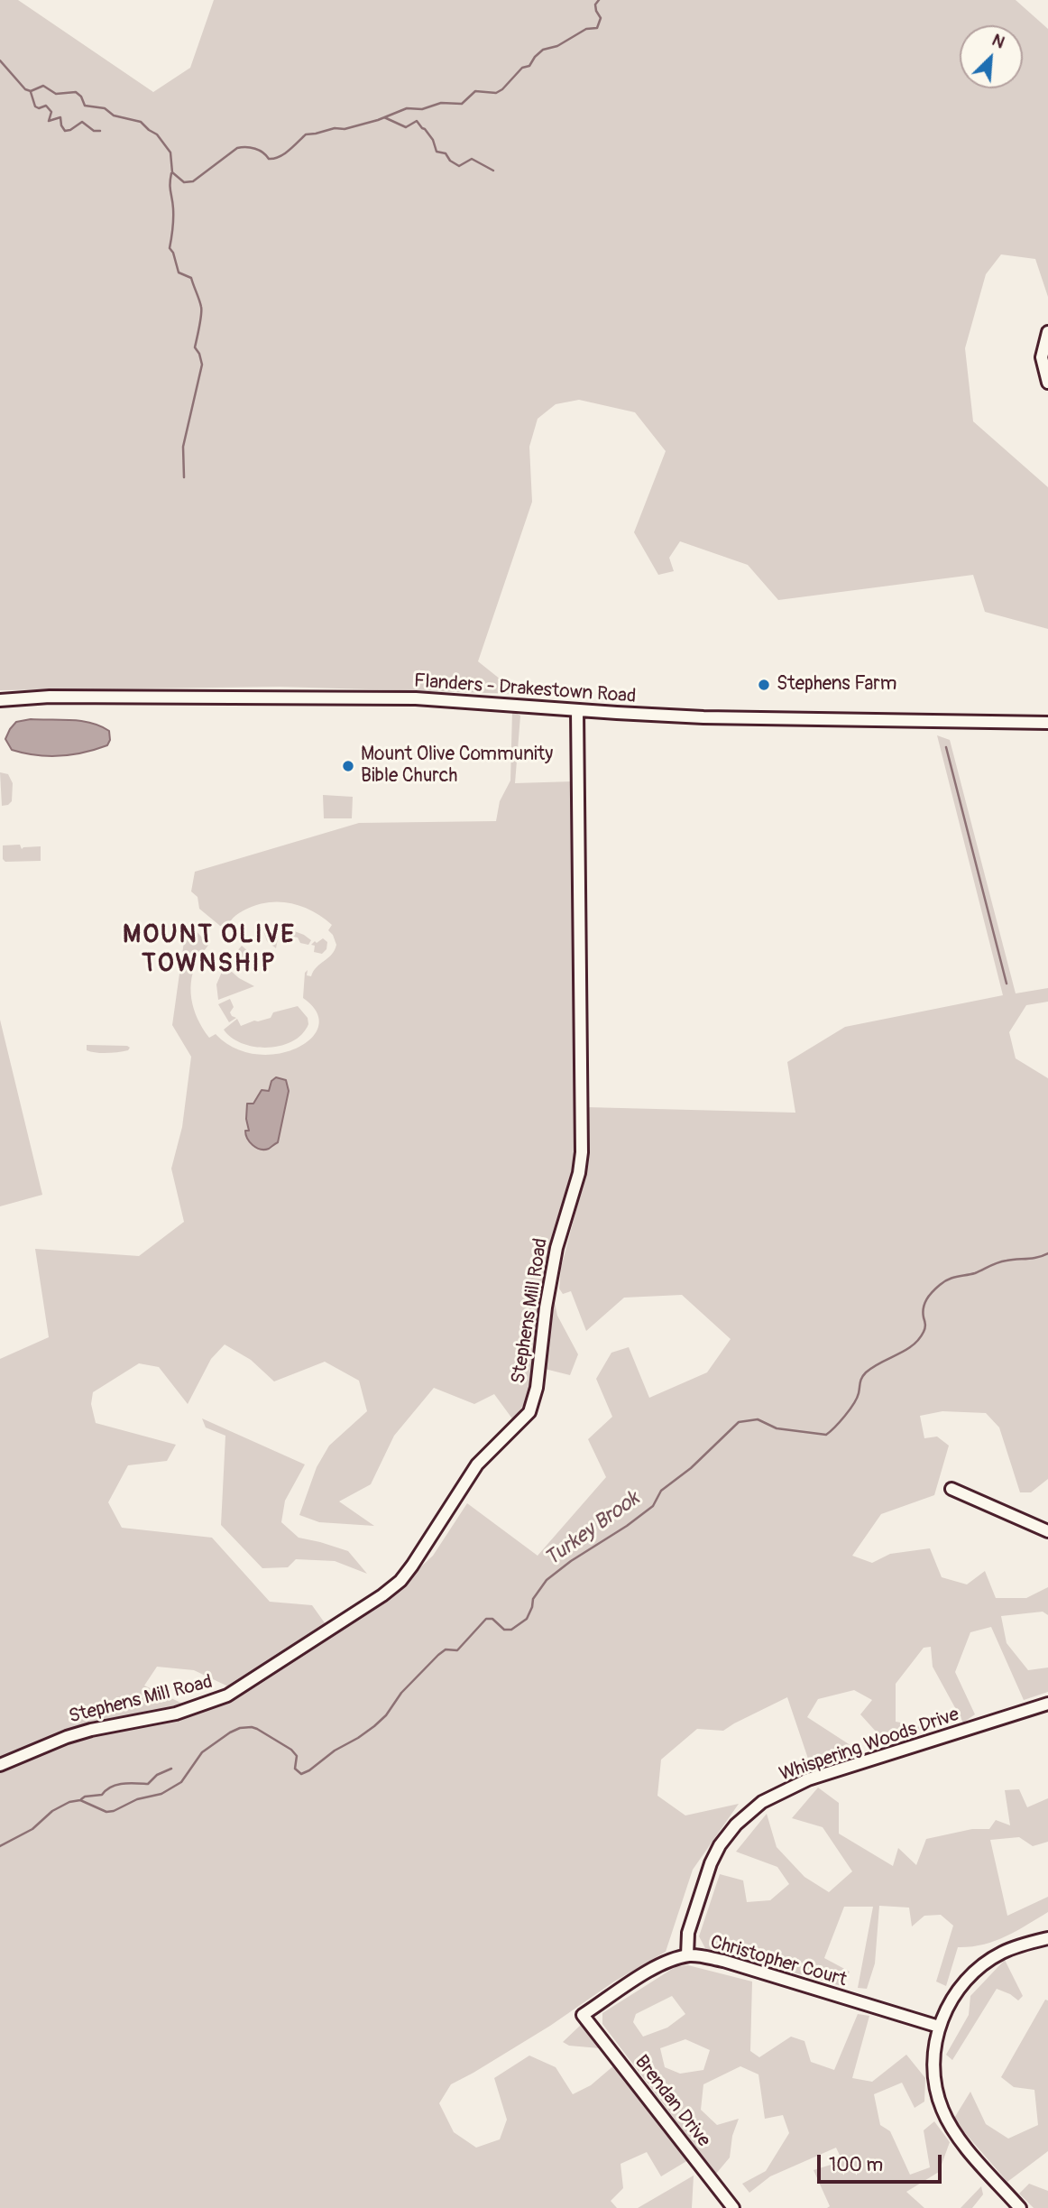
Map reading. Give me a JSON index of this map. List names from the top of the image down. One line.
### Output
{"streets":{"street":["Flanders - Drakestown Road","Stephens Mill Road","Whispering Woods Drive","Christopher Court","Brendan Drive"]},"crossings":[["Flanders - Drakestown Road","Stephens Mill Road"],["Whispering Woods Drive","Christopher Court"],["Christopher Court","Brendan Drive"]],"districts":["MOUNT OLIVE TOWNSHIP"],"water":["Turkey Brook"],"places":["Stephens Farm","Mount Olive Community Bible Church"],"scale_bar":"100 m","north":"top right"}
